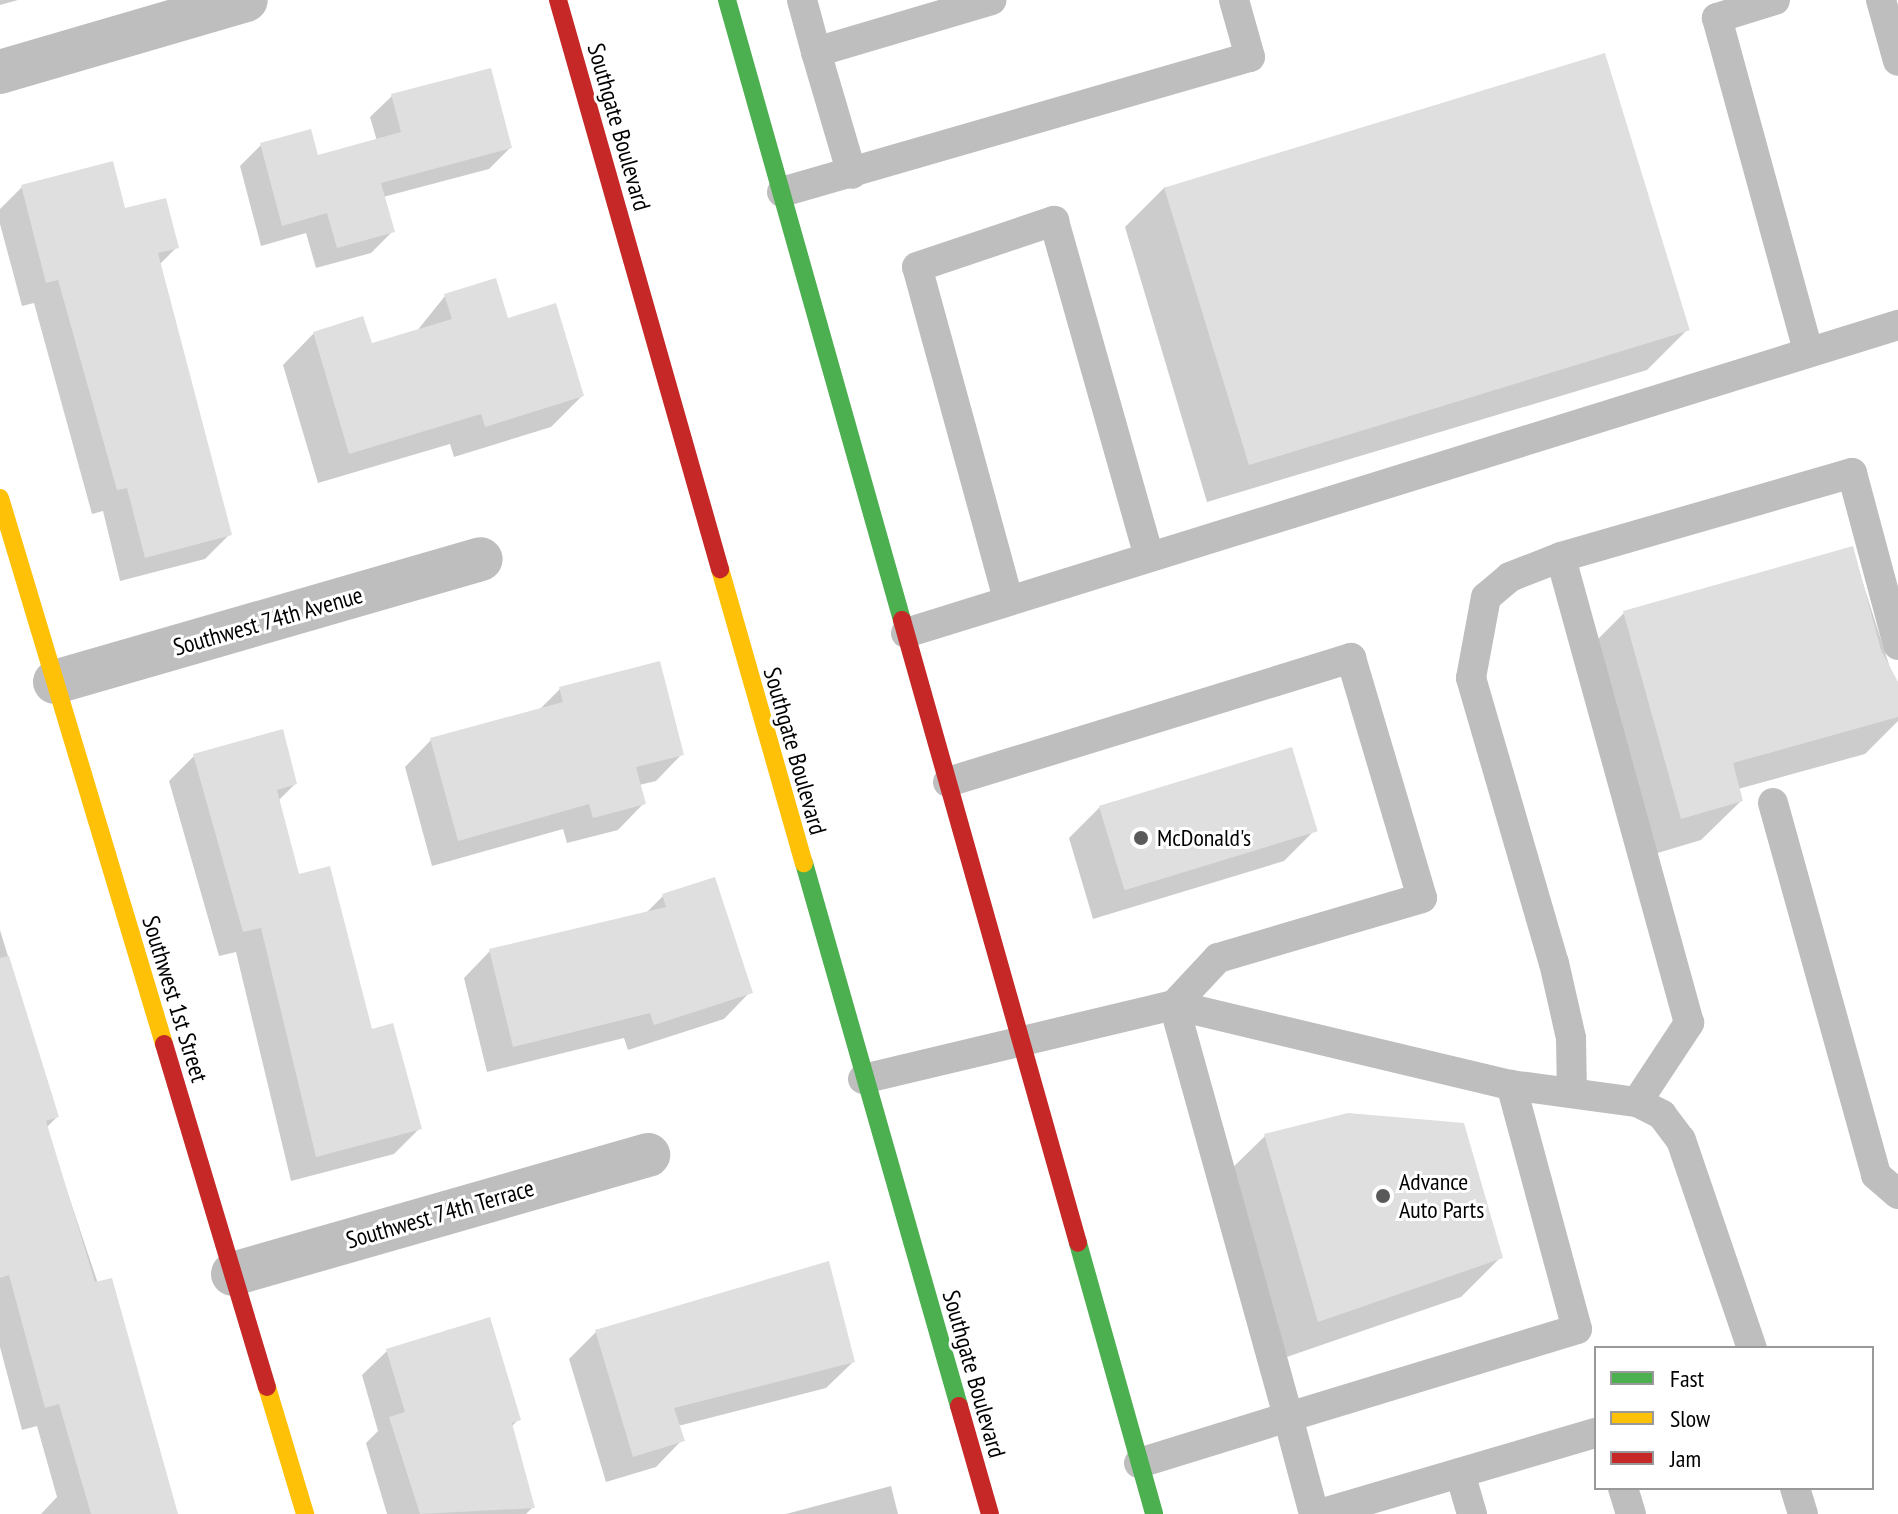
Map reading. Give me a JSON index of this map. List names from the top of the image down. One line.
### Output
{"streets":{"main road":["Southgate Boulevard","Southwest 1st Street"],"street":["Southwest 74th Avenue","Southwest 74th Terrace"]},"crossings":[["Southwest 74th Avenue","Southwest 1st Street"],["Southwest 1st Street","Southwest 74th Terrace"]],"places":["McDonald's","Advance Auto Parts"],"legend":["Fast","Slow","Jam"]}
